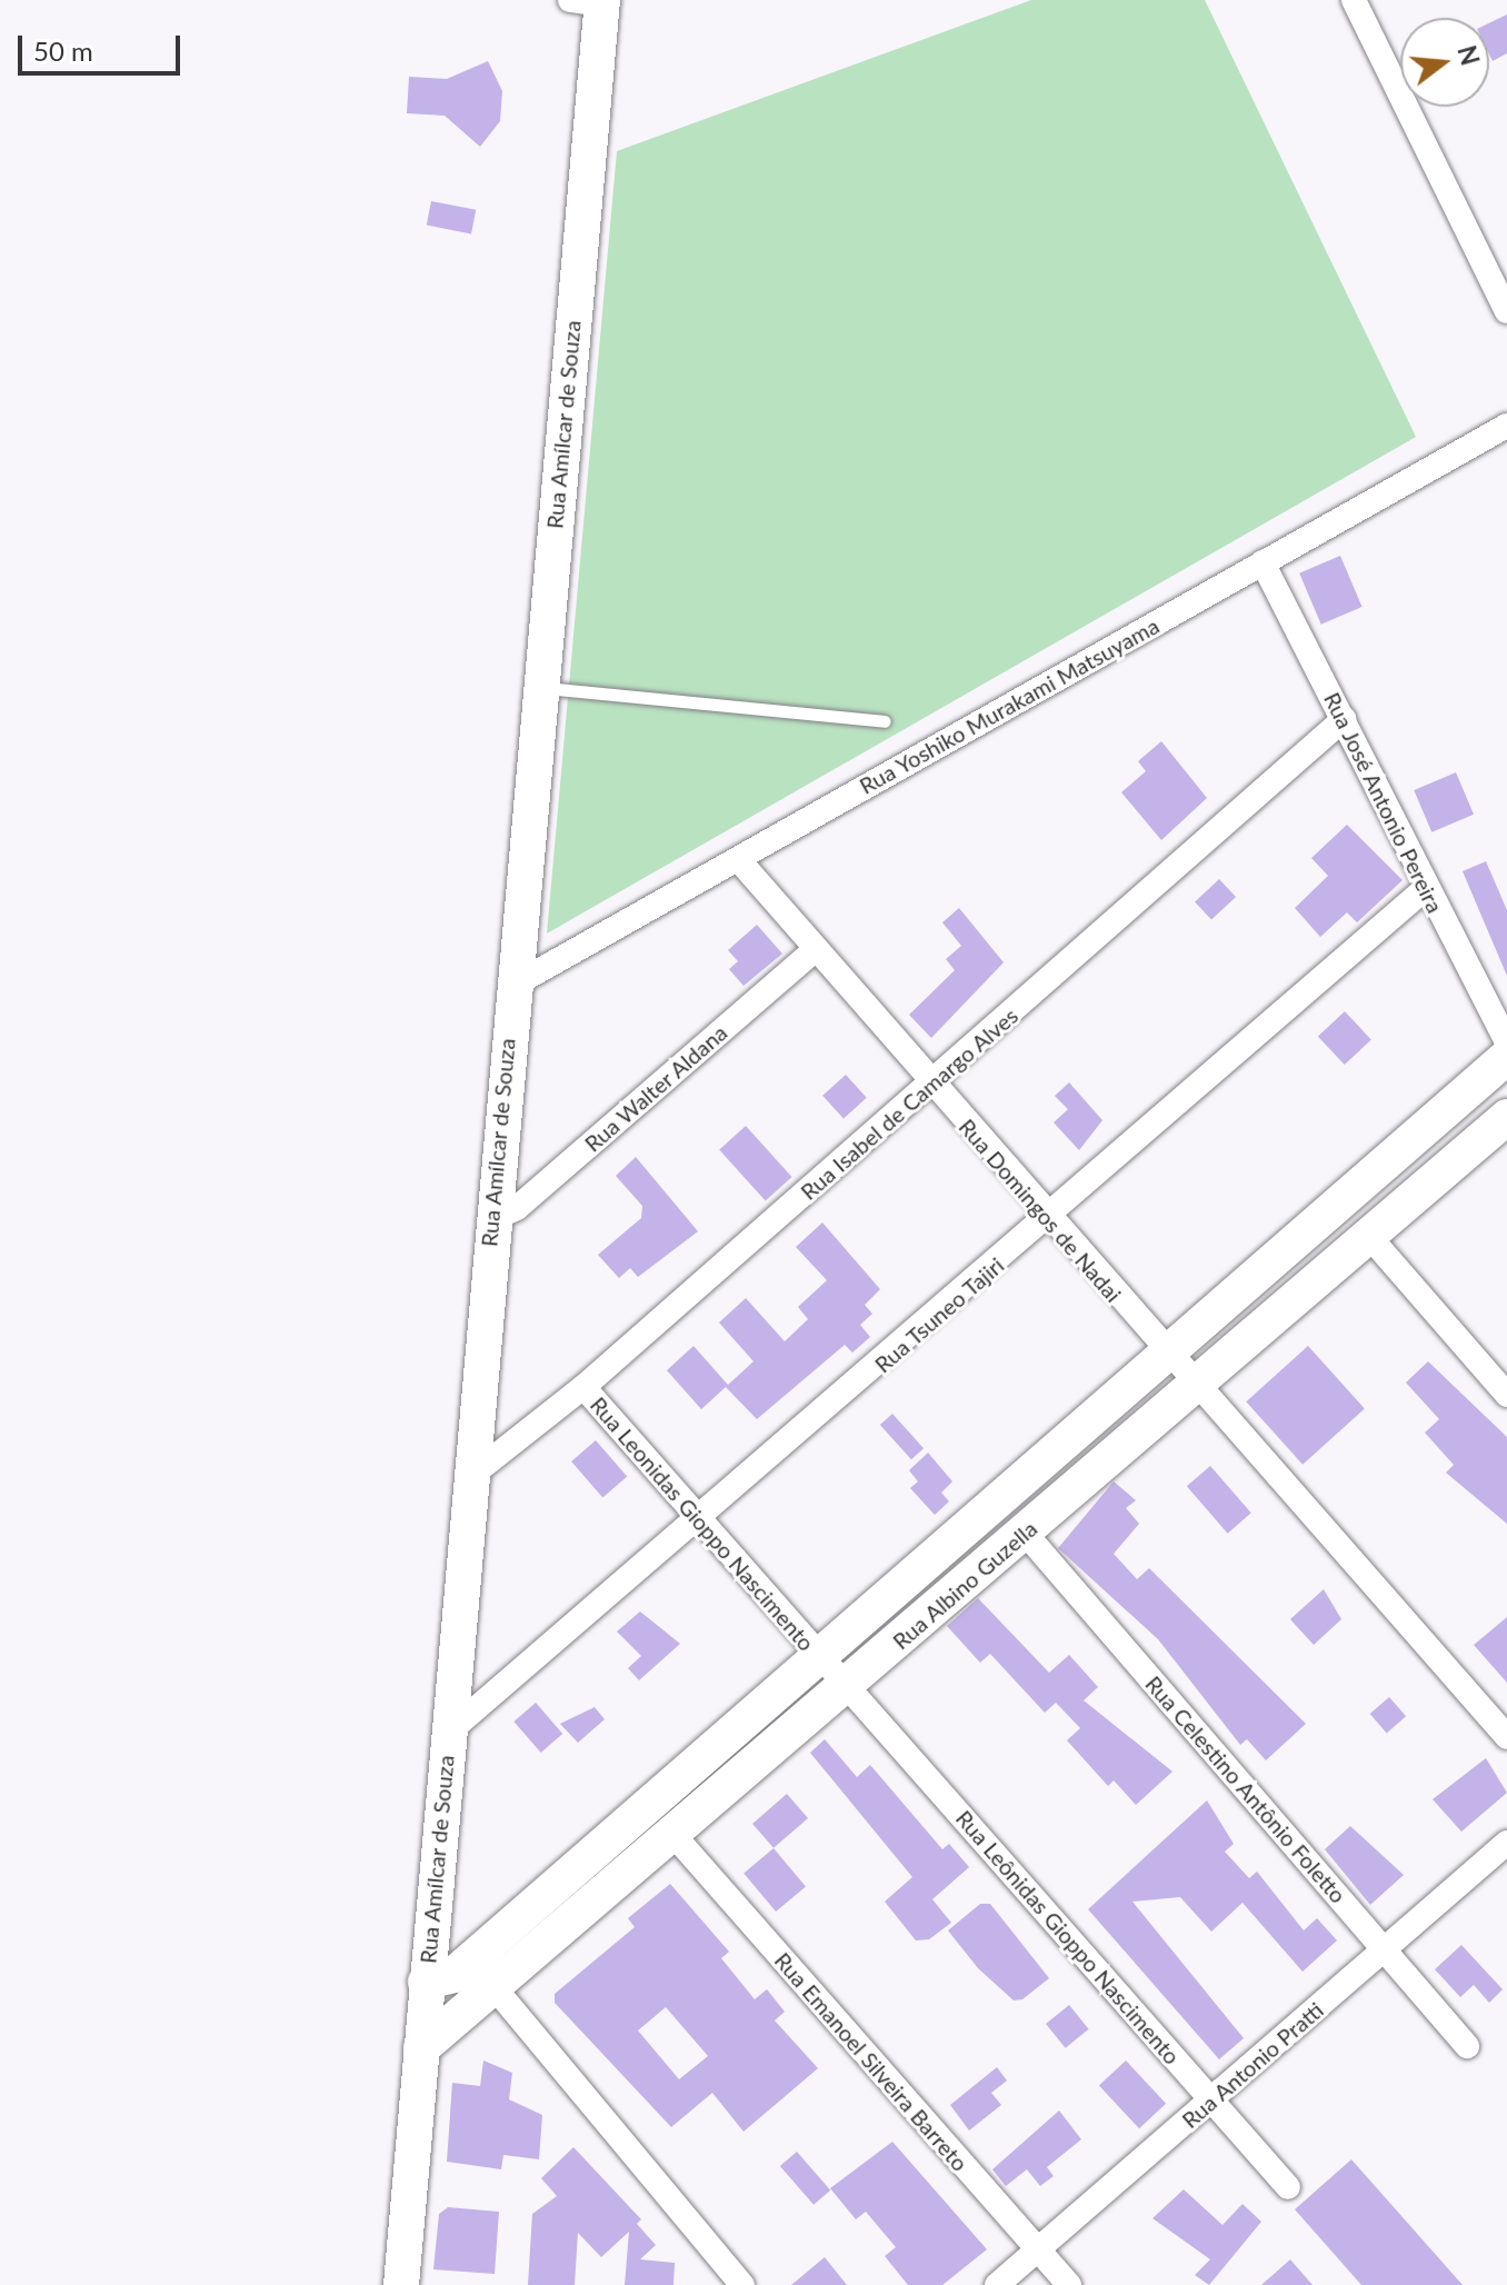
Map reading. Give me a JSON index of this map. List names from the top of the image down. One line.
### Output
{"streets":{"street":["Rua Amílcar de Souza","Rua Yoshiko Murakami Matsuyama","Rua José Antonio Pereira","Rua Walter Aldana","Rua Isabel de Camargo Alves","Rua Domingos de Nadai","Rua Tsuneo Tajiri","Rua Leonidas Gioppo Nascimento","Rua Albino Guzella","Rua Celestino Antônio Foletto","Rua Leônidas Gioppo Nascimento","Rua Emanoel Silveira Barreto","Rua Antonio Pratti"]},"crossings":[["Rua Amílcar de Souza","Rua Yoshiko Murakami Matsuyama"],["Rua Amílcar de Souza","Rua Walter Aldana"],["Rua Amílcar de Souza","Rua Isabel de Camargo Alves"],["Rua Amílcar de Souza","Rua Tsuneo Tajiri"],["Rua Amílcar de Souza","Rua Albino Guzella"],["Rua Yoshiko Murakami Matsuyama","Rua José Antonio Pereira"],["Rua Yoshiko Murakami Matsuyama","Rua Domingos de Nadai"],["Rua José Antonio Pereira","Rua Isabel de Camargo Alves"],["Rua José Antonio Pereira","Rua Tsuneo Tajiri"],["Rua Walter Aldana","Rua Domingos de Nadai"],["Rua Isabel de Camargo Alves","Rua Domingos de Nadai"],["Rua Isabel de Camargo Alves","Rua Leonidas Gioppo Nascimento"],["Rua Domingos de Nadai","Rua Tsuneo Tajiri"],["Rua Domingos de Nadai","Rua Albino Guzella"],["Rua Tsuneo Tajiri","Rua Leonidas Gioppo Nascimento"],["Rua Leonidas Gioppo Nascimento","Rua Albino Guzella"],["Rua Leonidas Gioppo Nascimento","Rua Leônidas Gioppo Nascimento"],["Rua Albino Guzella","Rua Celestino Antônio Foletto"],["Rua Albino Guzella","Rua Leônidas Gioppo Nascimento"],["Rua Albino Guzella","Rua Emanoel Silveira Barreto"],["Rua Celestino Antônio Foletto","Rua Antonio Pratti"],["Rua Leônidas Gioppo Nascimento","Rua Antonio Pratti"],["Rua Emanoel Silveira Barreto","Rua Antonio Pratti"]],"scale_bar":"50 m","north":"right"}
